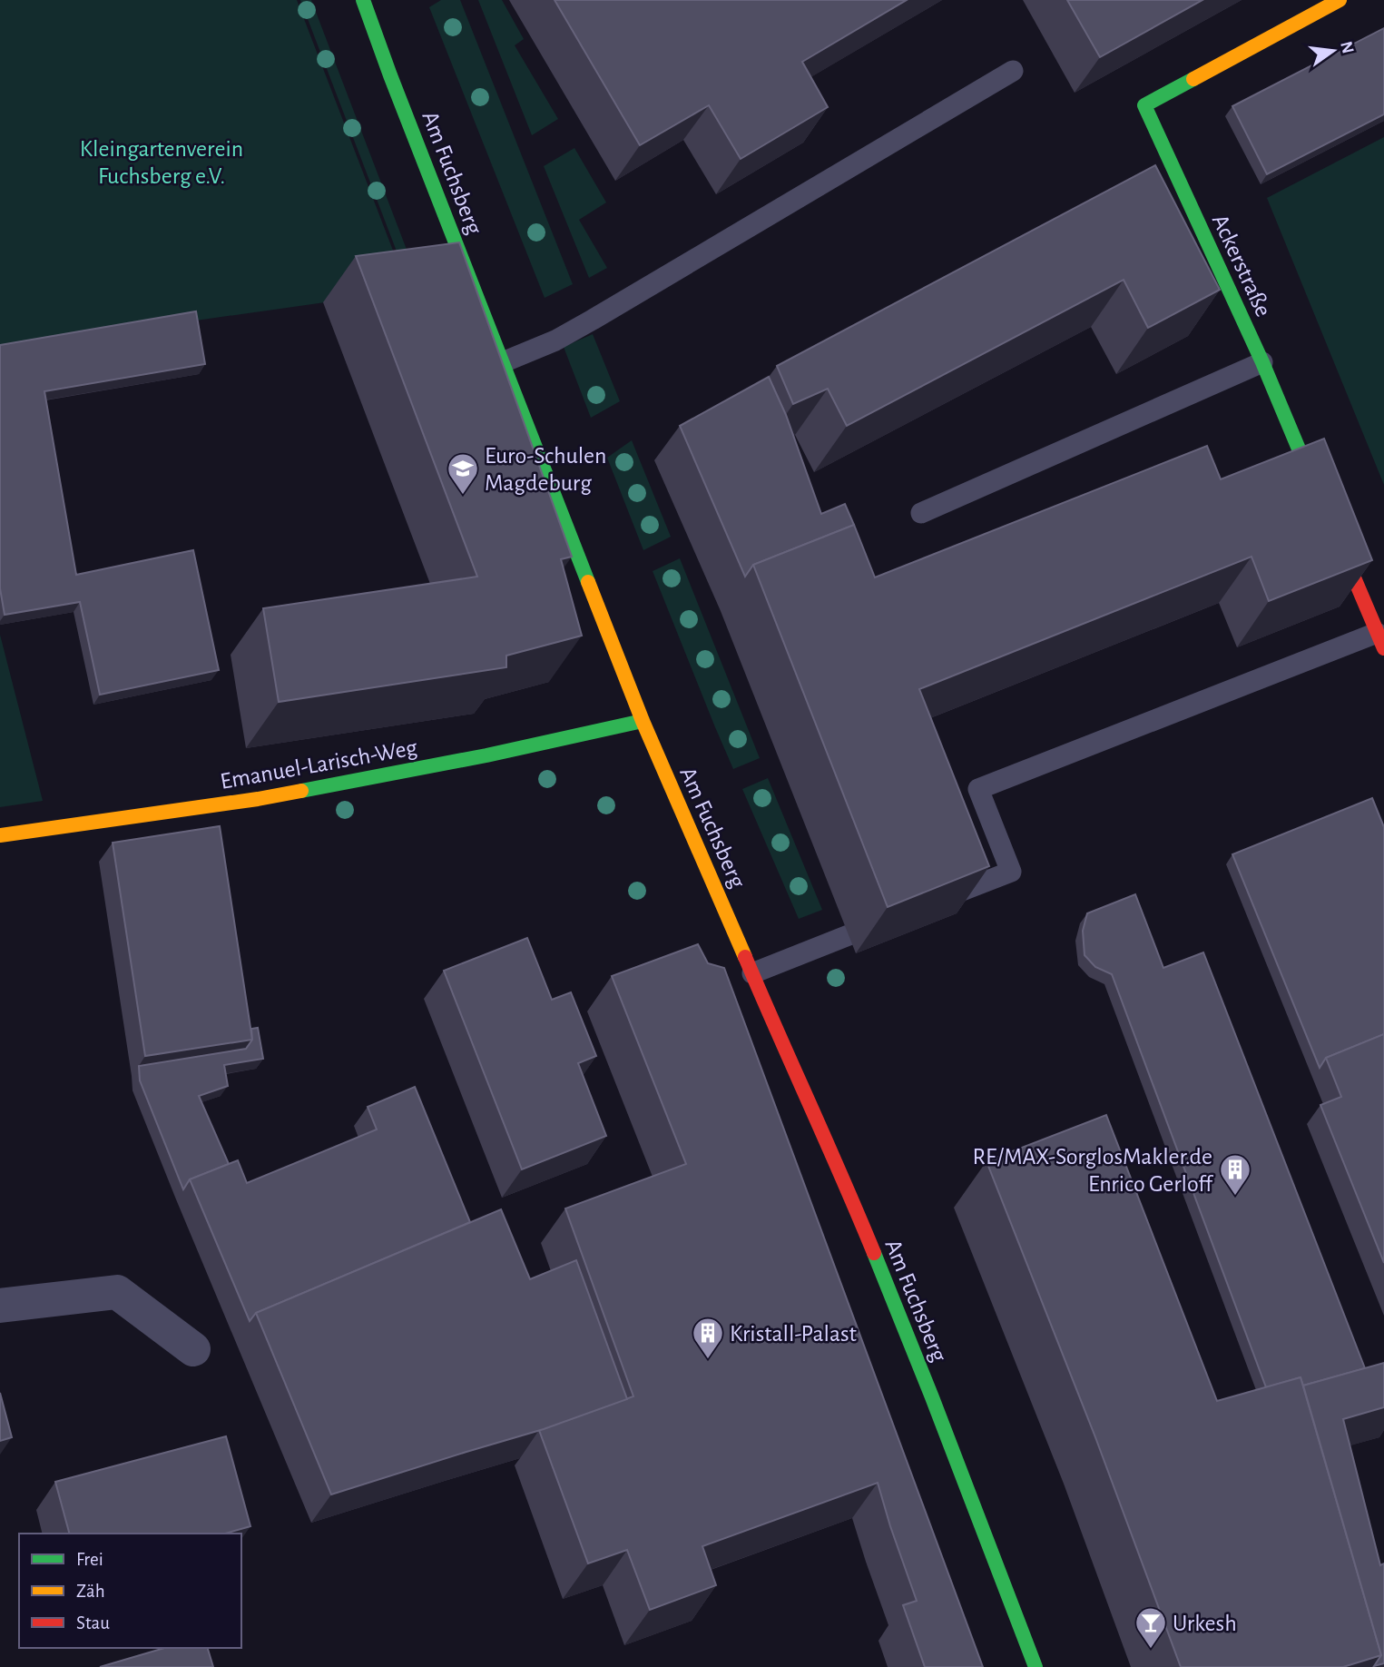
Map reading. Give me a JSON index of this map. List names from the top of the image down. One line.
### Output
{"streets":{"main road":["Am Fuchsberg","Ackerstraße","Emanuel-Larisch-Weg"]},"crossings":[["Am Fuchsberg","Emanuel-Larisch-Weg"]],"parks":["Kleingartenverein Fuchsberg e.V."],"places":{"school or university":["Euro-Schulen Magdeburg"],"building":["RE/MAX-SorglosMakler.de Enrico Gerloff","Kristall-Palast"],"bar":["Urkesh"]},"legend":["Frei","Zäh","Stau"],"north":"right"}
